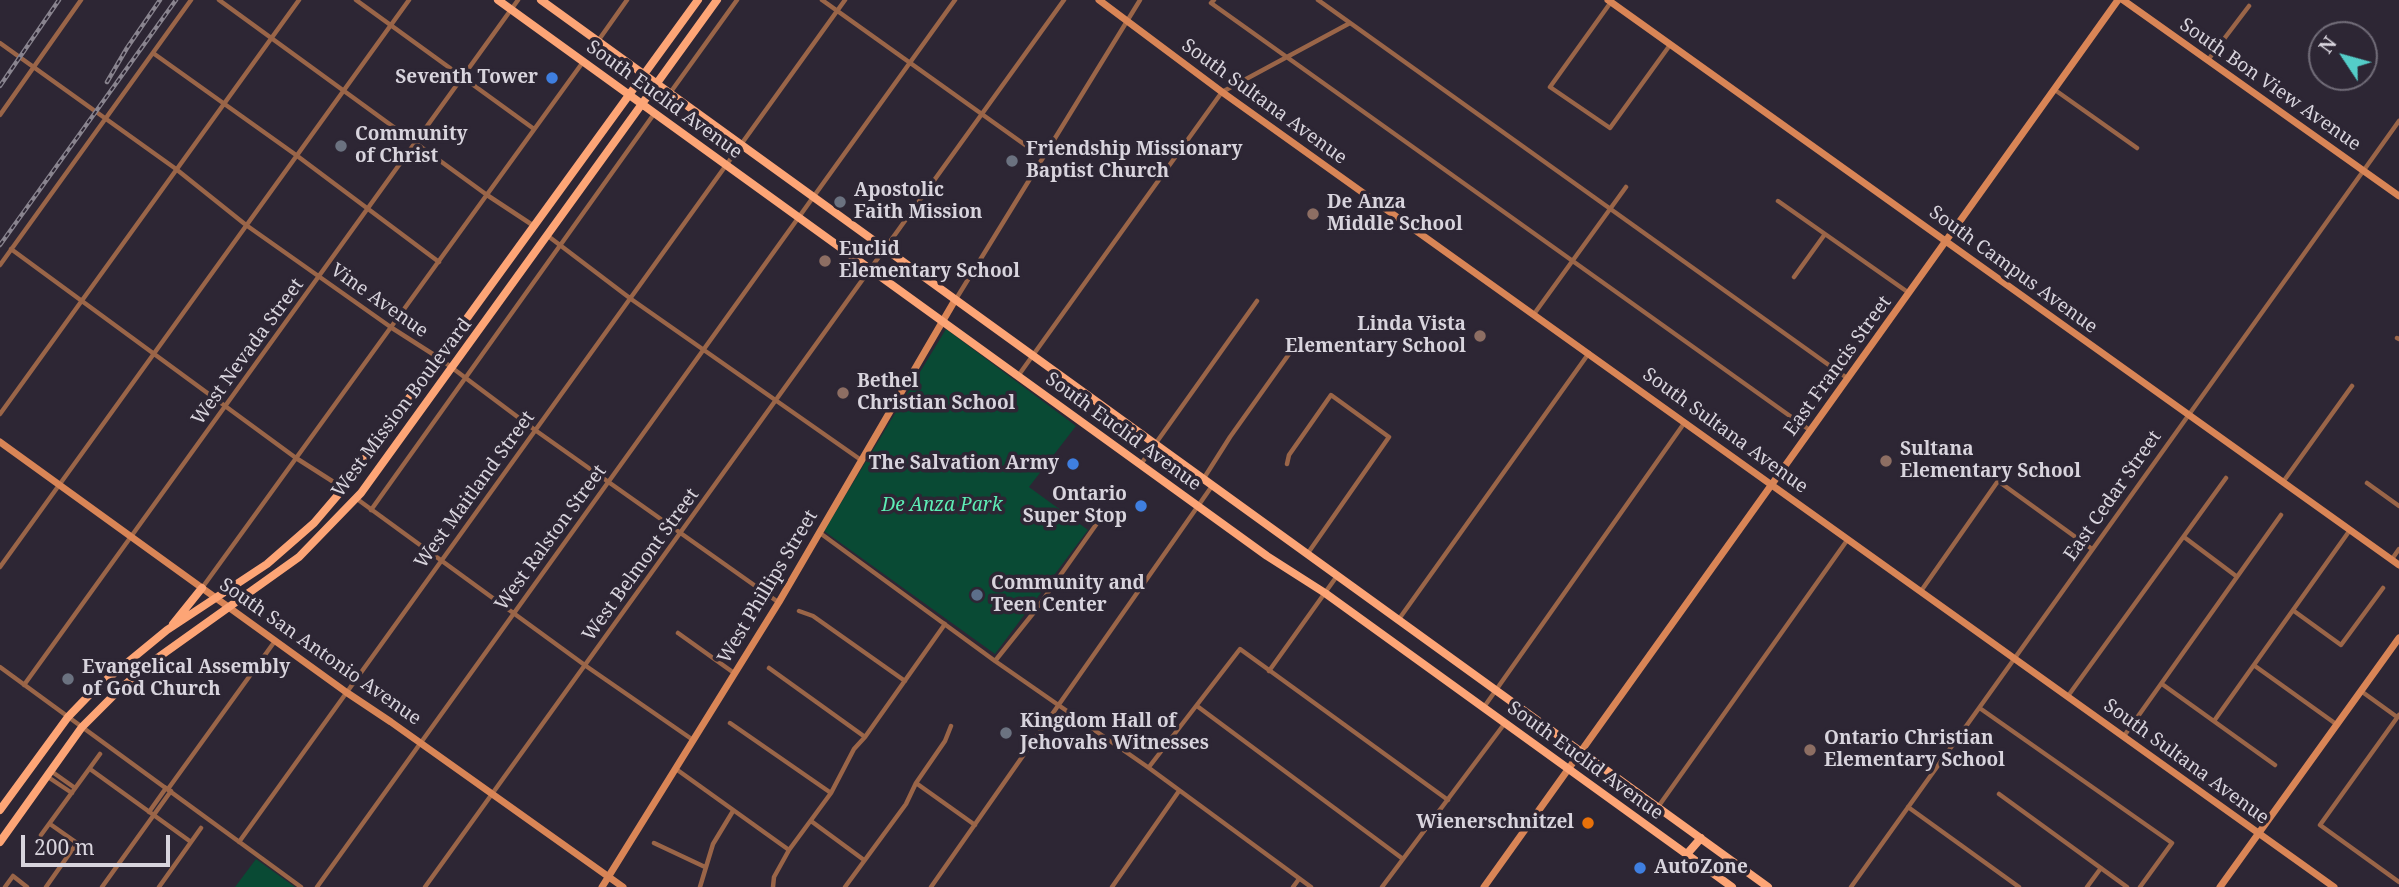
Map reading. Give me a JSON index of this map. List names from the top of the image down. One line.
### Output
{"streets":{"main road":["South Euclid Avenue","West Mission Boulevard"],"street":["South Bon View Avenue","South Sultana Avenue","South Campus Avenue","Vine Avenue","West Nevada Street","East Francis Street","West Maitland Street","East Cedar Street","West Ralston Street","West Belmont Street","West Phillips Street","South San Antonio Avenue"]},"crossings":[["South Bon View Avenue","East Francis Street"],["South Bon View Avenue","East Cedar Street"],["South Euclid Avenue","West Nevada Street"],["South Euclid Avenue","East Francis Street"],["South Euclid Avenue","West Mission Boulevard"],["South Euclid Avenue","West Maitland Street"],["South Euclid Avenue","West Ralston Street"],["South Euclid Avenue","West Belmont Street"],["South Euclid Avenue","West Phillips Street"],["South Sultana Avenue","East Francis Street"],["South Sultana Avenue","East Cedar Street"],["South Campus Avenue","East Francis Street"],["South Campus Avenue","East Cedar Street"],["Vine Avenue","West Nevada Street"],["Vine Avenue","West Mission Boulevard"],["Vine Avenue","West Maitland Street"],["Vine Avenue","West Ralston Street"],["Vine Avenue","West Belmont Street"],["Vine Avenue","West Phillips Street"],["West Nevada Street","South San Antonio Avenue"],["West Mission Boulevard","South San Antonio Avenue"],["West Maitland Street","South San Antonio Avenue"],["West Ralston Street","South San Antonio Avenue"],["West Belmont Street","South San Antonio Avenue"],["West Phillips Street","South San Antonio Avenue"]],"parks":["De Anza Park"],"places":["Seventh Tower","Community of Christ","Friendship Missionary Baptist Church","Apostolic Faith Mission","De Anza Middle School","Euclid Elementary School","Linda Vista Elementary School","Bethel Christian School","Sultana Elementary School","The Salvation Army","Ontario Super Stop","Community and Teen Center","Evangelical Assembly of God Church","Kingdom Hall of Jehovahs Witnesses","Ontario Christian Elementary School","Wienerschnitzel","AutoZone"],"scale_bar":"200 m","north":"top left"}
